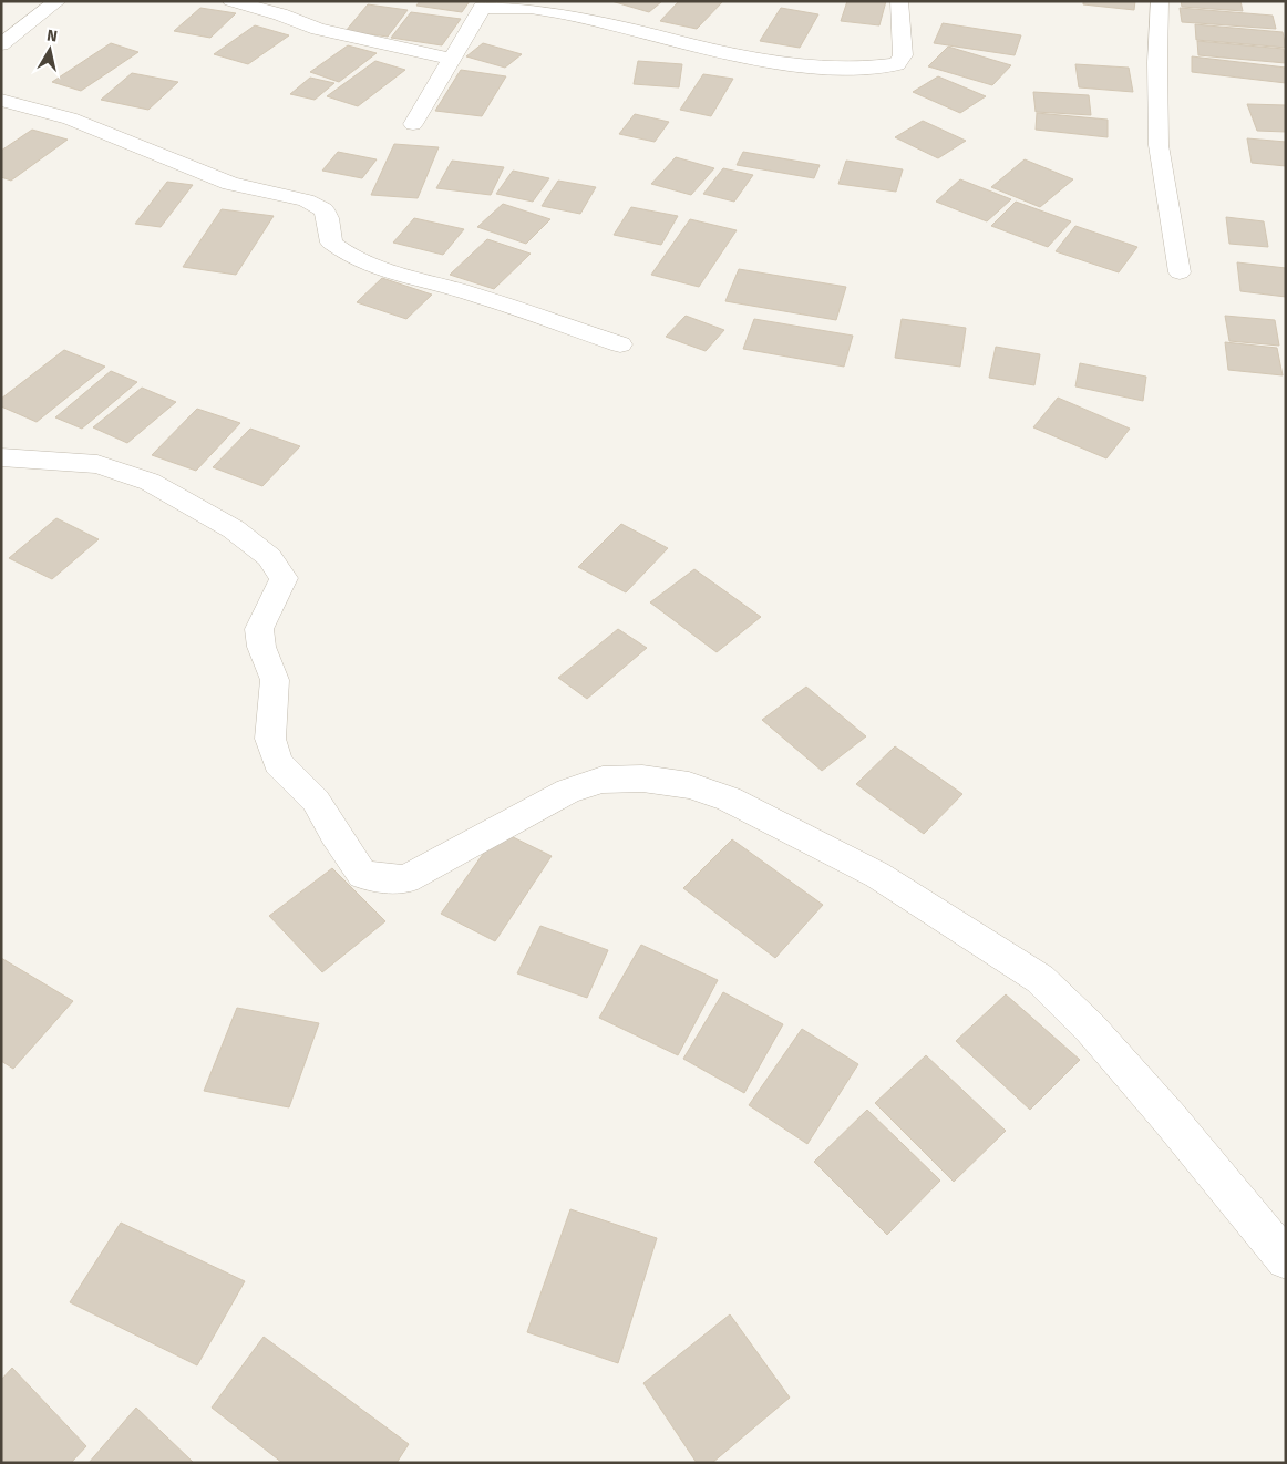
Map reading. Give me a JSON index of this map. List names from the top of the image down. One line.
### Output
{"north":"top"}
